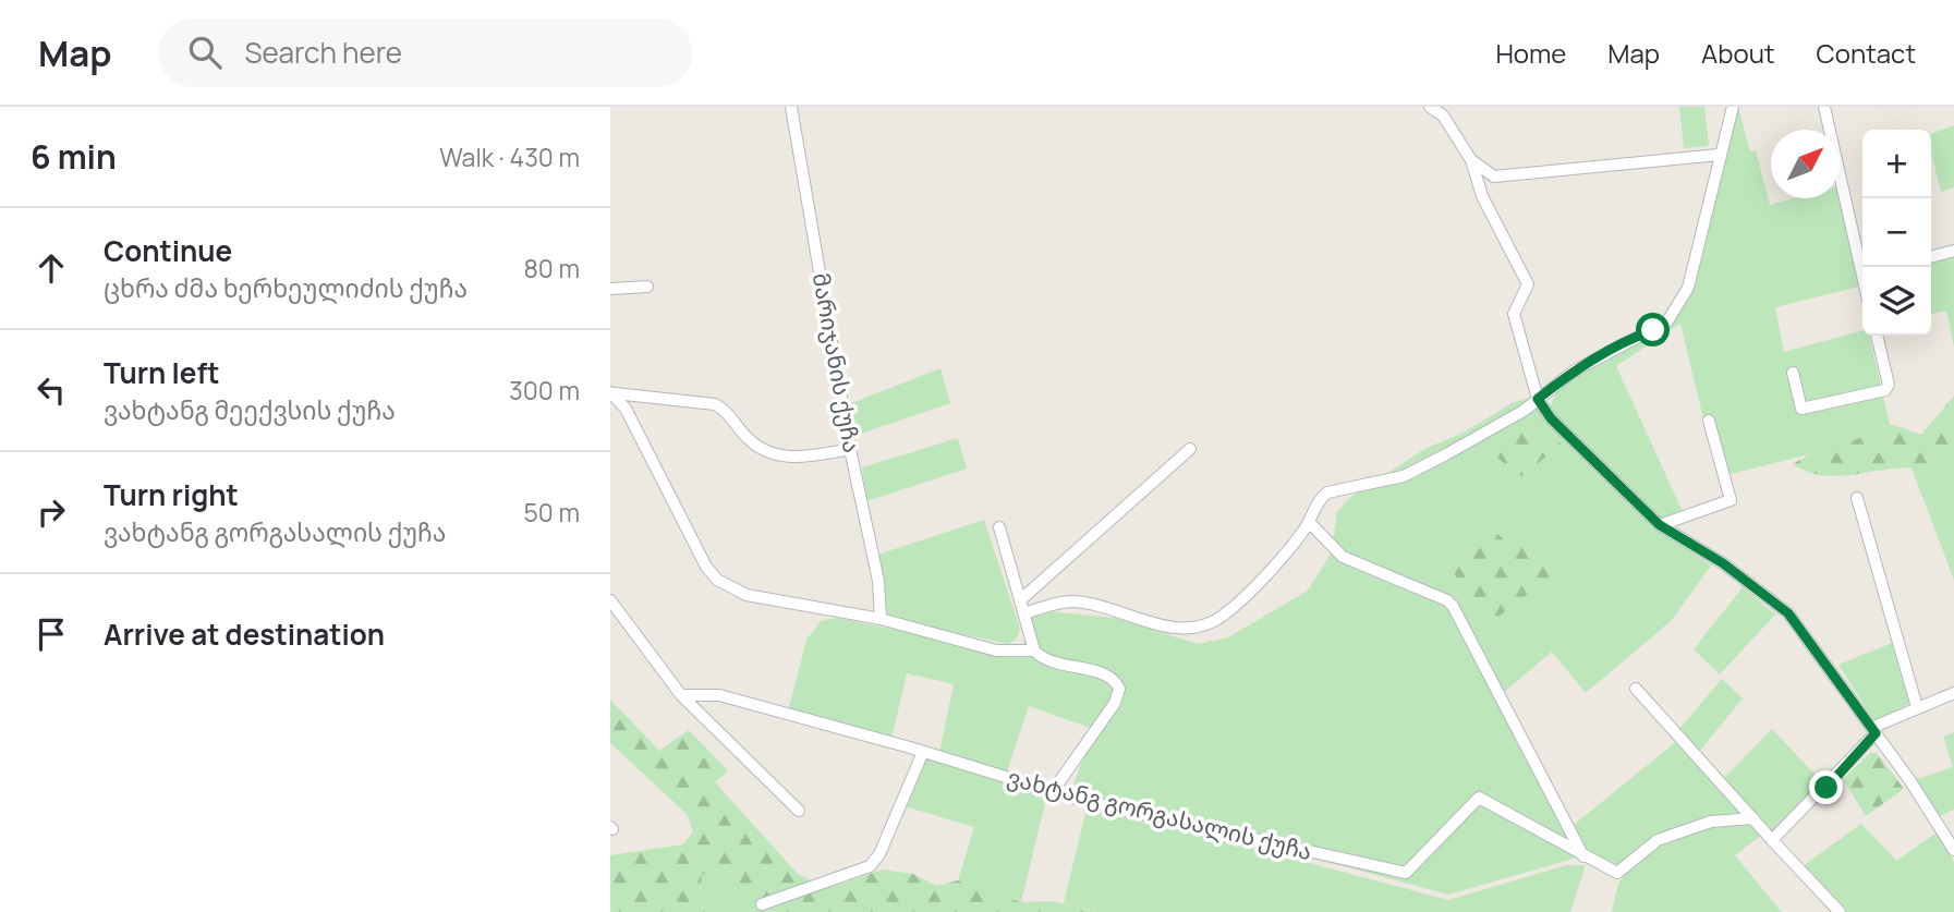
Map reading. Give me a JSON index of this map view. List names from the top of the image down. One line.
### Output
{"streets":{"street":["მარიჯანის ქუჩა","ვახტანგ გორგასალის ქუჩა"]},"north":"top right","page":{"header":"Map","search":"Search here","nav":["Home","Map","About","Contact"],"heading":["6 min","Walk · 430 m"],"map_buttons":["+","−"],"list":[["Continue","ცხრა ძმა ხერხეულიძის ქუჩა","80 m"],["Turn left","ვახტანგ მეექვსის ქუჩა","300 m"],["Turn right","ვახტანგ გორგასალის ქუჩა","50 m"],"Arrive at destination"]}}
